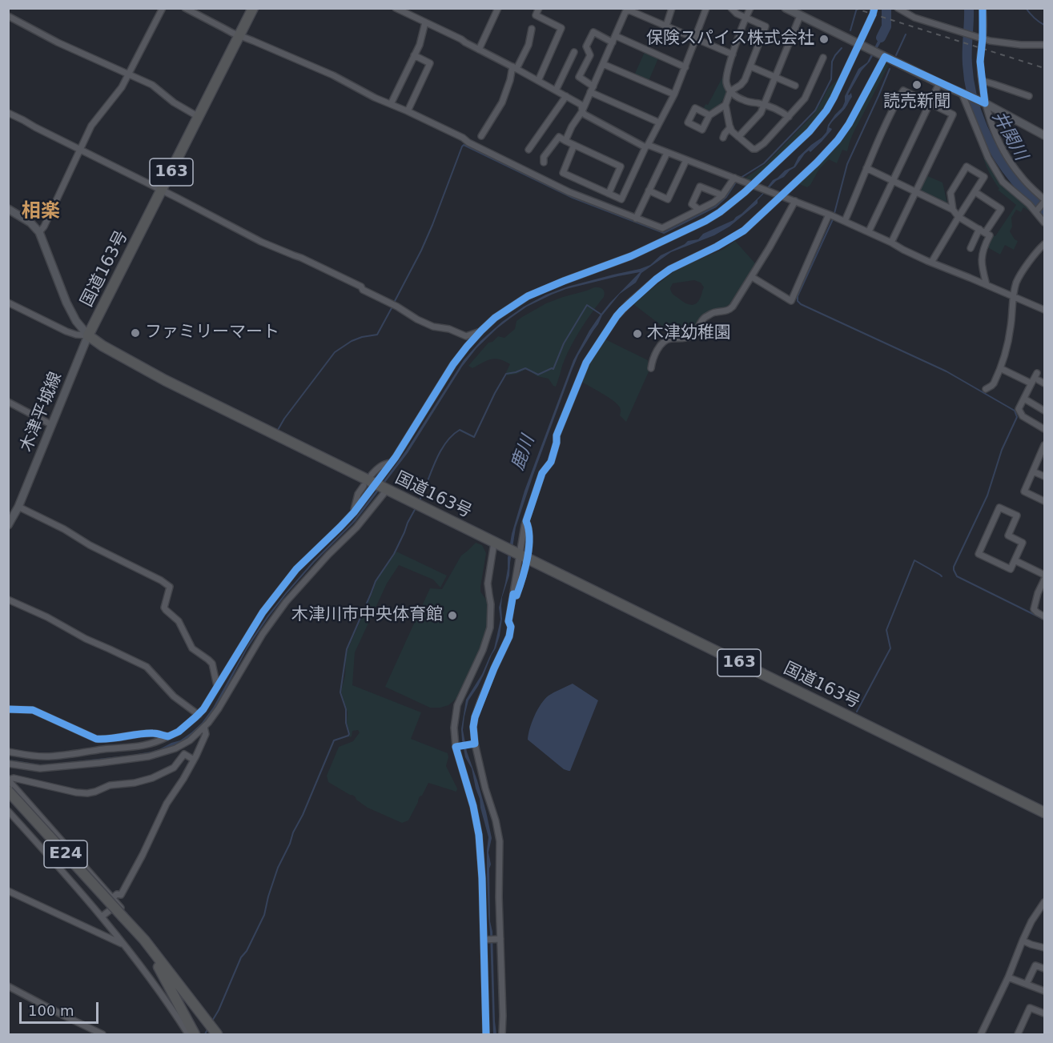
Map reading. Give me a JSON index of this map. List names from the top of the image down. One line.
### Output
{"streets":{"highway":["163","国道163号","E24"],"street":["木津平城線"]},"crossings":[["国道163号","木津平城線"]],"districts":["相楽"],"water":["井関川","鹿川"],"places":["保険スパイス株式会社","読売新聞","ファミリーマート","木津幼稚園","木津川市中央体育館"],"scale_bar":"100 m"}
